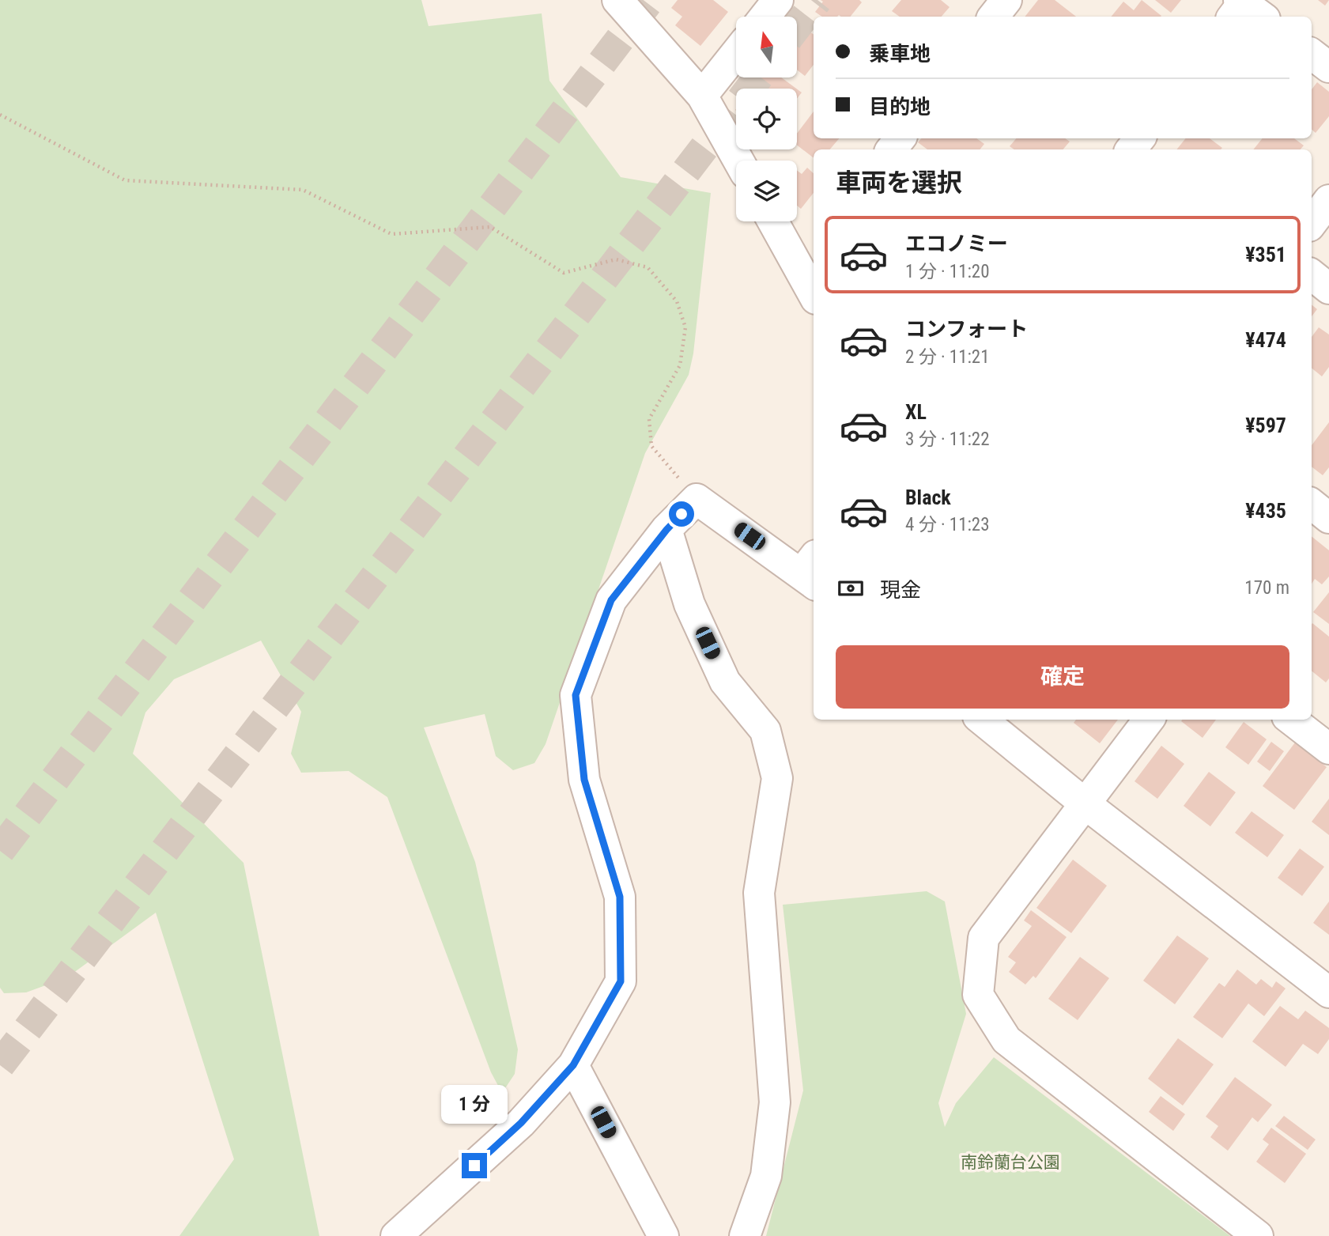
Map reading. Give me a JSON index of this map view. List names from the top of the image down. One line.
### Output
{"parks":["南鈴蘭台公園"],"north":"top","page":{"banner":["乗車地","目的地"],"heading":"車両を選択","list":[{"name":"エコノミー","note":"1 分 · 11:20","value":"¥351"},{"name":"コンフォート","note":"2 分 · 11:21","value":"¥474"},{"name":"XL","note":"3 分 · 11:22","value":"¥597"},{"name":"Black","note":"4 分 · 11:23","value":"¥435"}],"pay":["現金","170 m"],"buttons":"確定","bubble":"1 分"}}
